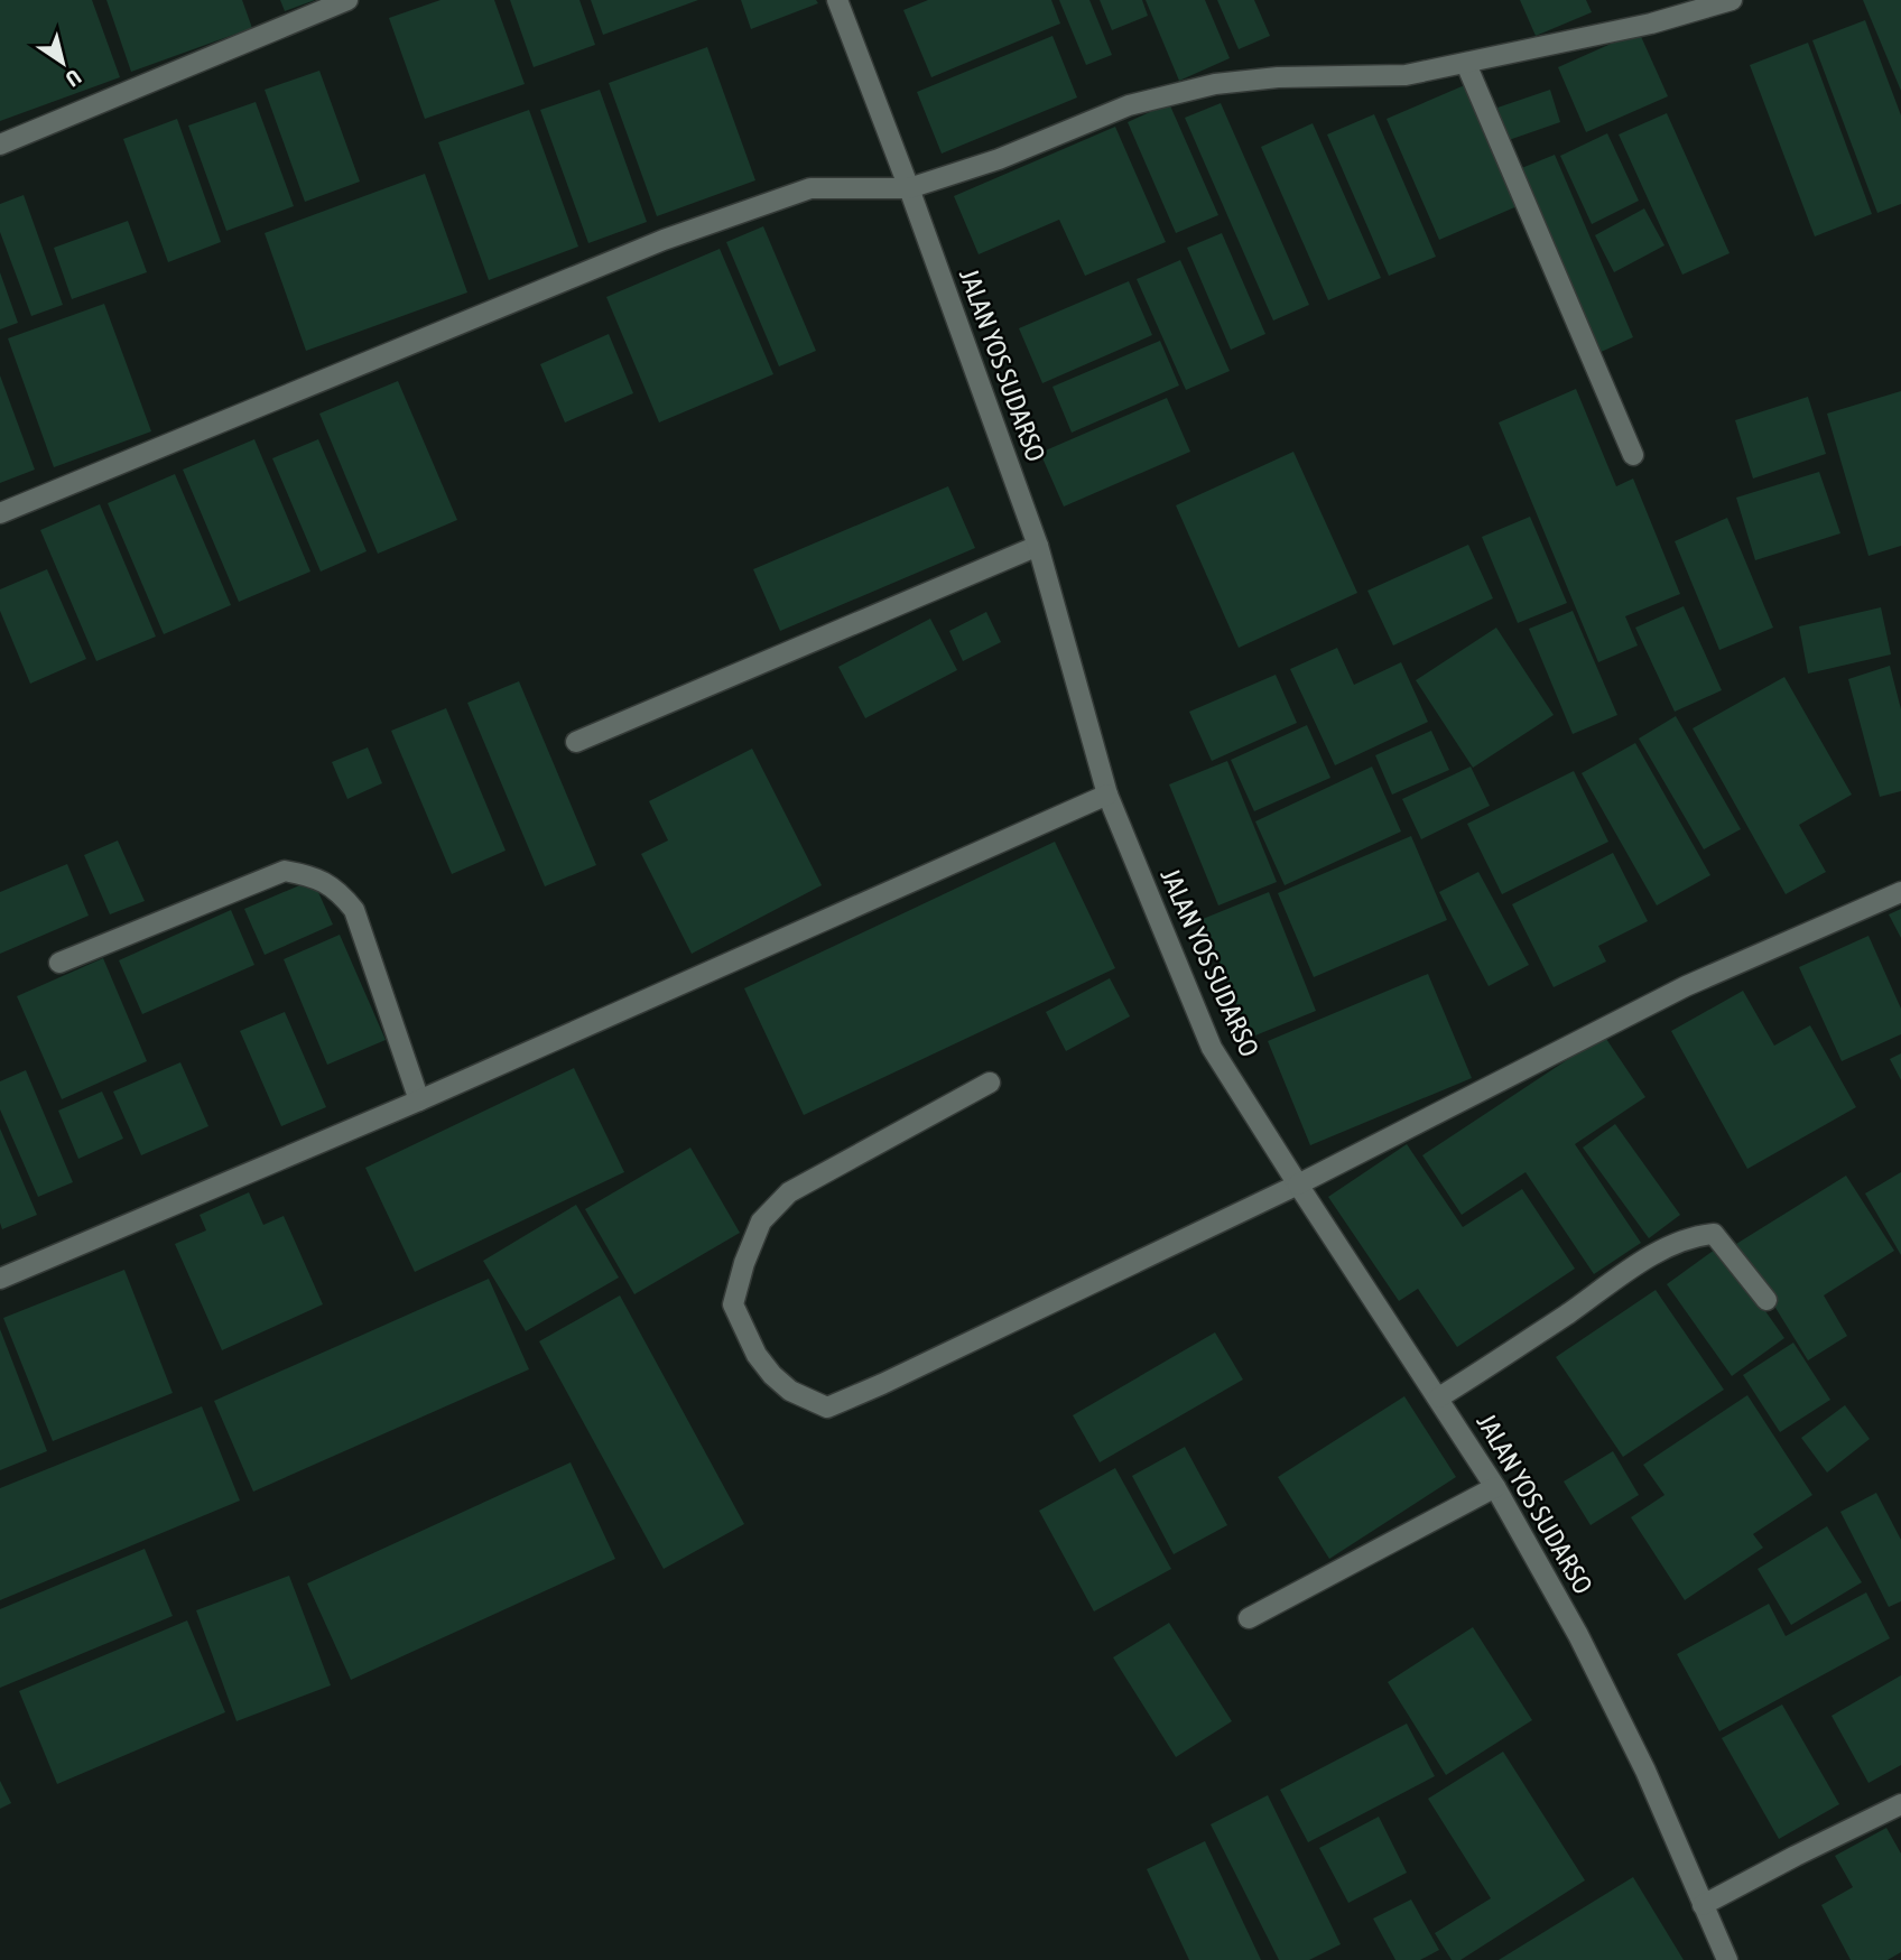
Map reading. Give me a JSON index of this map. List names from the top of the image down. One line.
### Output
{"streets":{"street":["JALAN YOS SUDARSO"]},"north":"bottom right"}
